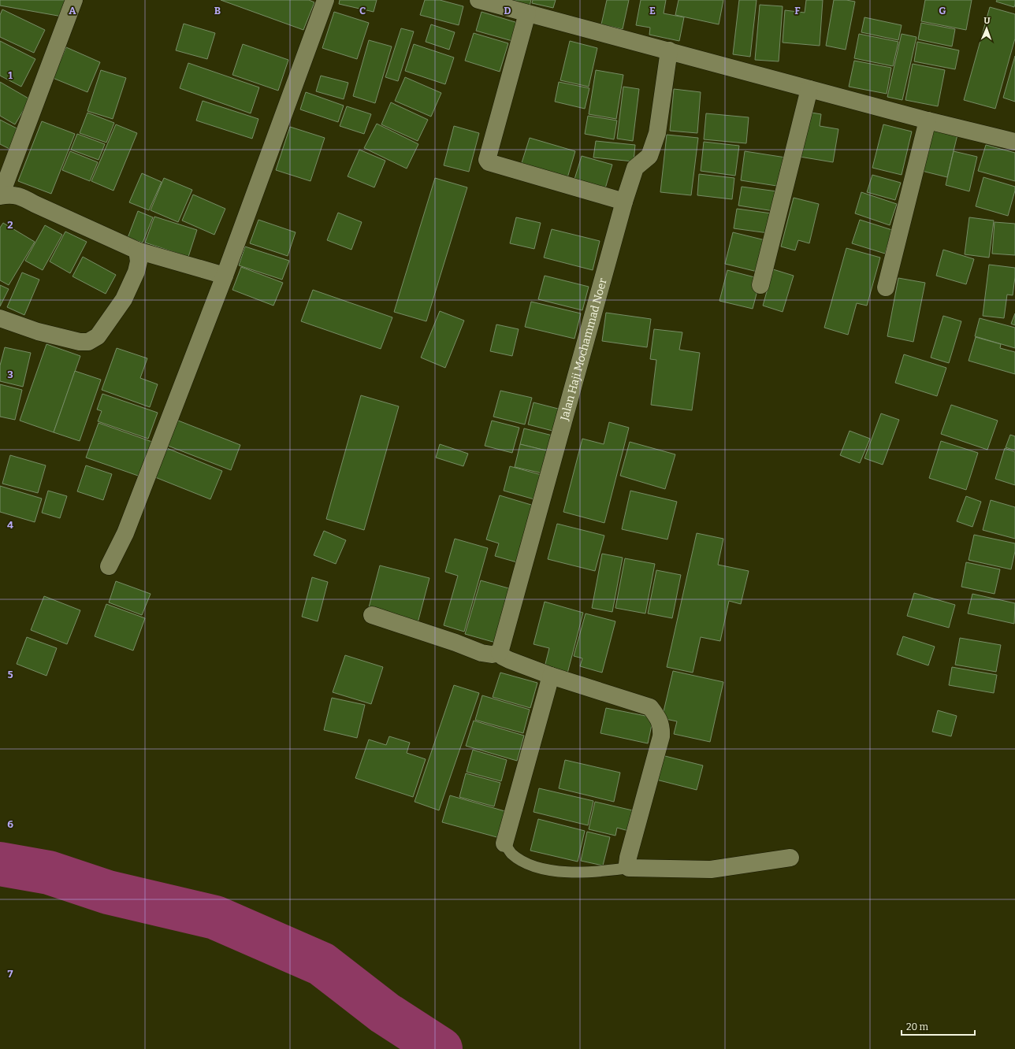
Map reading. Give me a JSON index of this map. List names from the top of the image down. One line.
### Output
{"streets":{"street":["Jalan Haji Mochammad Noer"]},"scale_bar":"20 m","north":"top","grid":{"columns":["A","B","C","D","E","F","G"],"rows":["1","2","3","4","5","6","7"]}}
